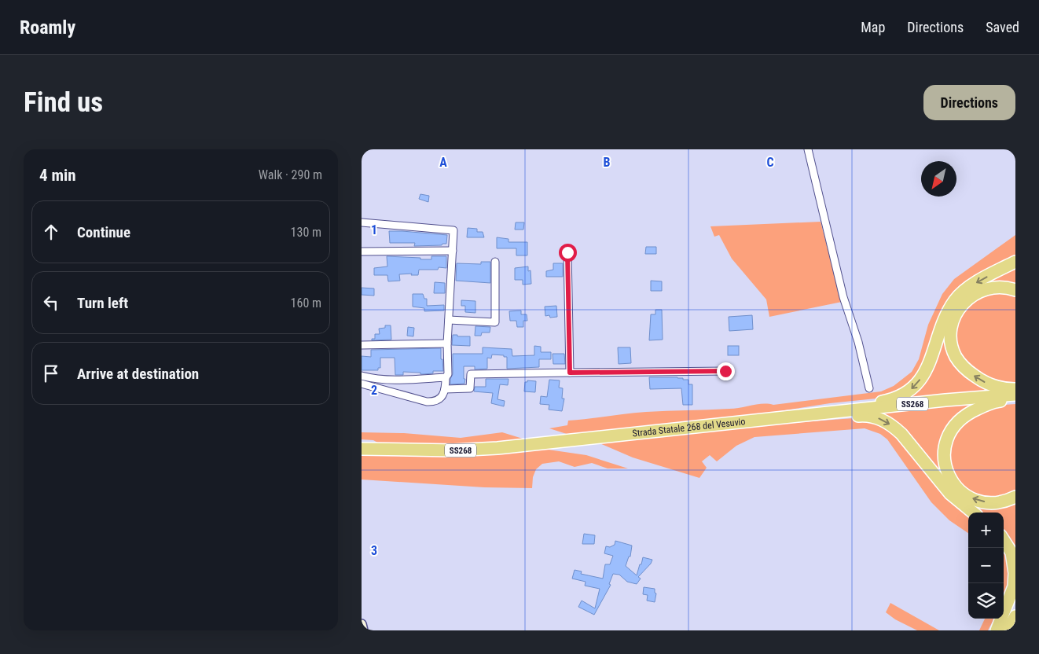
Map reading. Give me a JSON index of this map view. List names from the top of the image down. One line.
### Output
{"streets":{"highway":["SS268","Strada Statale 268 del Vesuvio"]},"north":"bottom left","page":{"header":"Roamly","nav":["Map","Directions","Saved"],"buttons":"Directions","title":"Find us","heading":["4 min","Walk · 290 m"],"list":[["Continue","130 m"],["Turn left","160 m"],"Arrive at destination"],"map_buttons":["+","−"]},"grid":{"columns":["A","B","C"],"rows":["1","2","3"]}}
